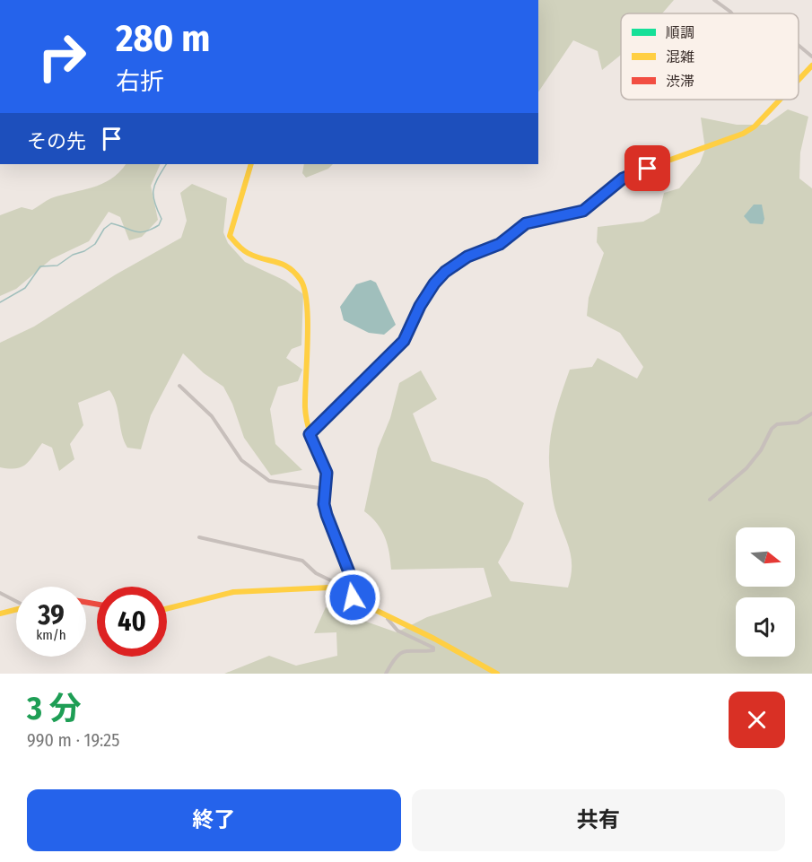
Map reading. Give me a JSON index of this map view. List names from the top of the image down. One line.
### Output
{"legend":["順調","混雑","渋滞"],"north":"right","page":{"turn":["280 m","右折"],"then":"その先","speed":"39 km/h","limit":"40","heading":["3 分","990 m · 19:25"],"buttons":["終了","共有"]}}
